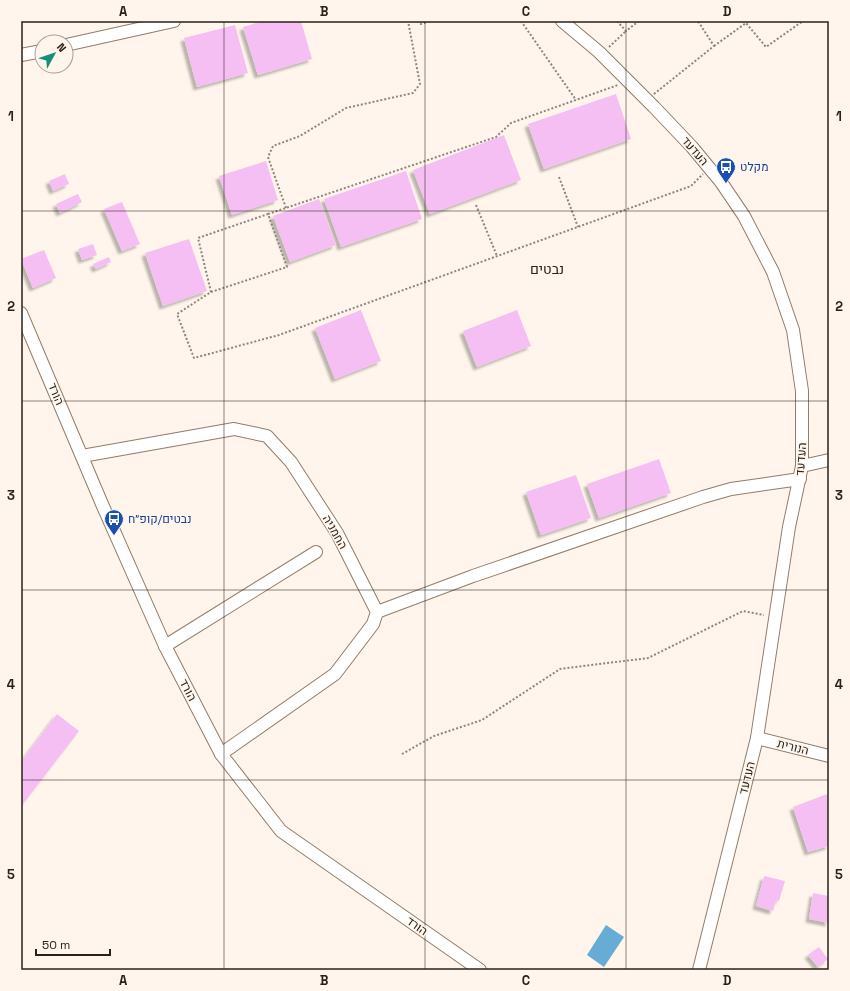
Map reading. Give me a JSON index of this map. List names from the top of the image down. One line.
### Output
{"streets":{"street":["העדעד","הורד","החמניה","הנורית"]},"crossings":[["העדעד","הנורית"],["הורד","החמניה"]],"districts":["נבטים"],"places":{"bus stop":["מקלט","נבטים/קופ״ח"]},"scale_bar":"50 m","north":"top right","grid":{"columns":["A","B","C","D"],"rows":["1","2","3","4","5"]}}
